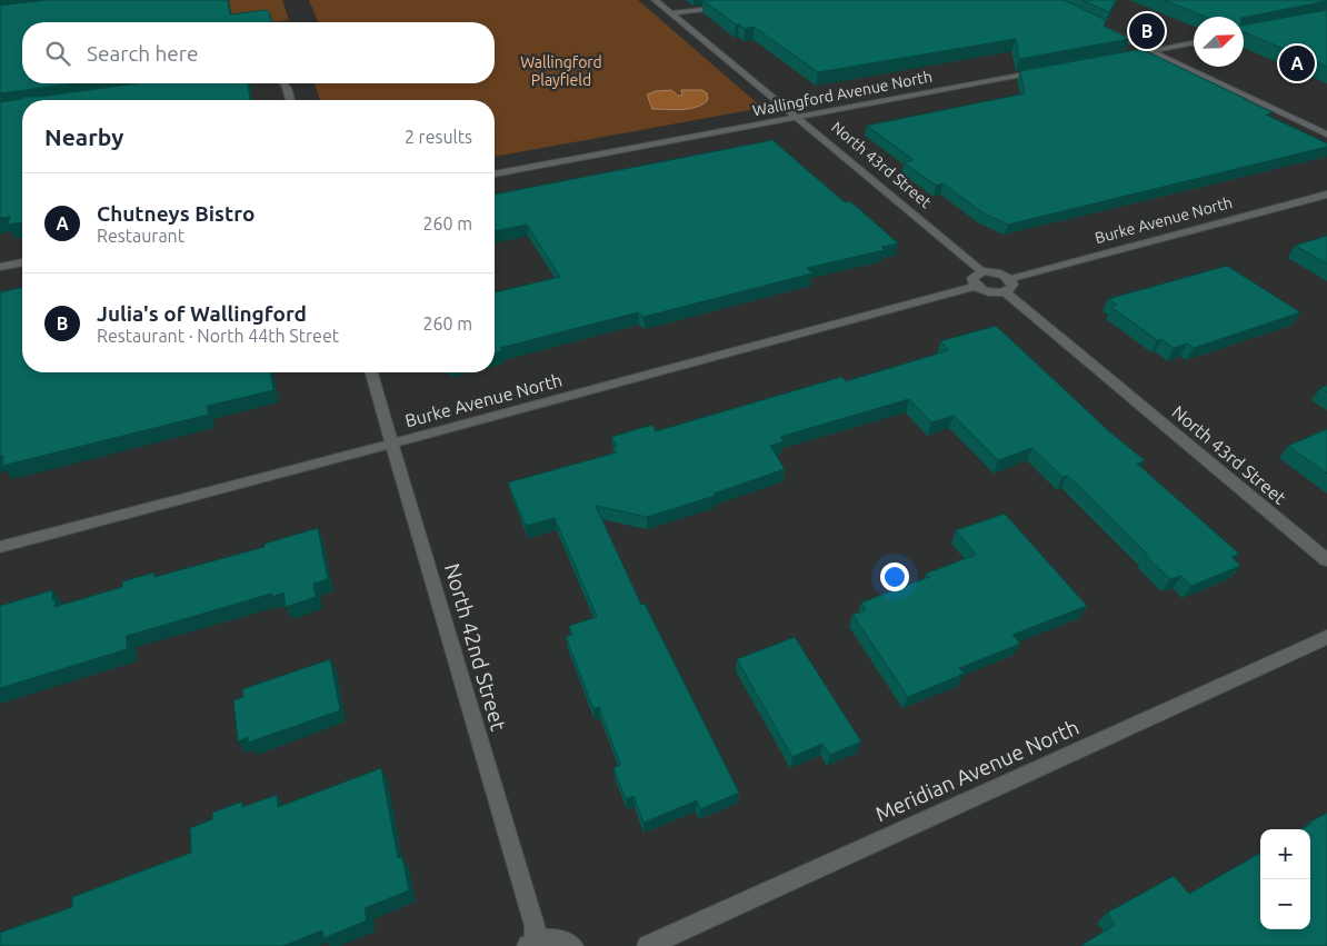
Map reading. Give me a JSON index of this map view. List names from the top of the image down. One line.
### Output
{"streets":{"street":["Wallingford Avenue North","North 43rd Street","Burke Avenue North","North 42nd Street","Meridian Avenue North"]},"crossings":[["Wallingford Avenue North","North 43rd Street"],["North 43rd Street","Burke Avenue North"],["Burke Avenue North","North 42nd Street"]],"parks":["Wallingford Playfield"],"north":"top right","page":{"pins":["B","A"],"search":"Search here","heading":["Nearby","2 results"],"list":[{"mark":"A","name":"Chutneys Bistro","note":"Restaurant","value":"260 m"},{"mark":"B","name":"Julia's of Wallingford","note":"Restaurant · North 44th Street","value":"260 m"}],"map_buttons":["+","−"]}}
